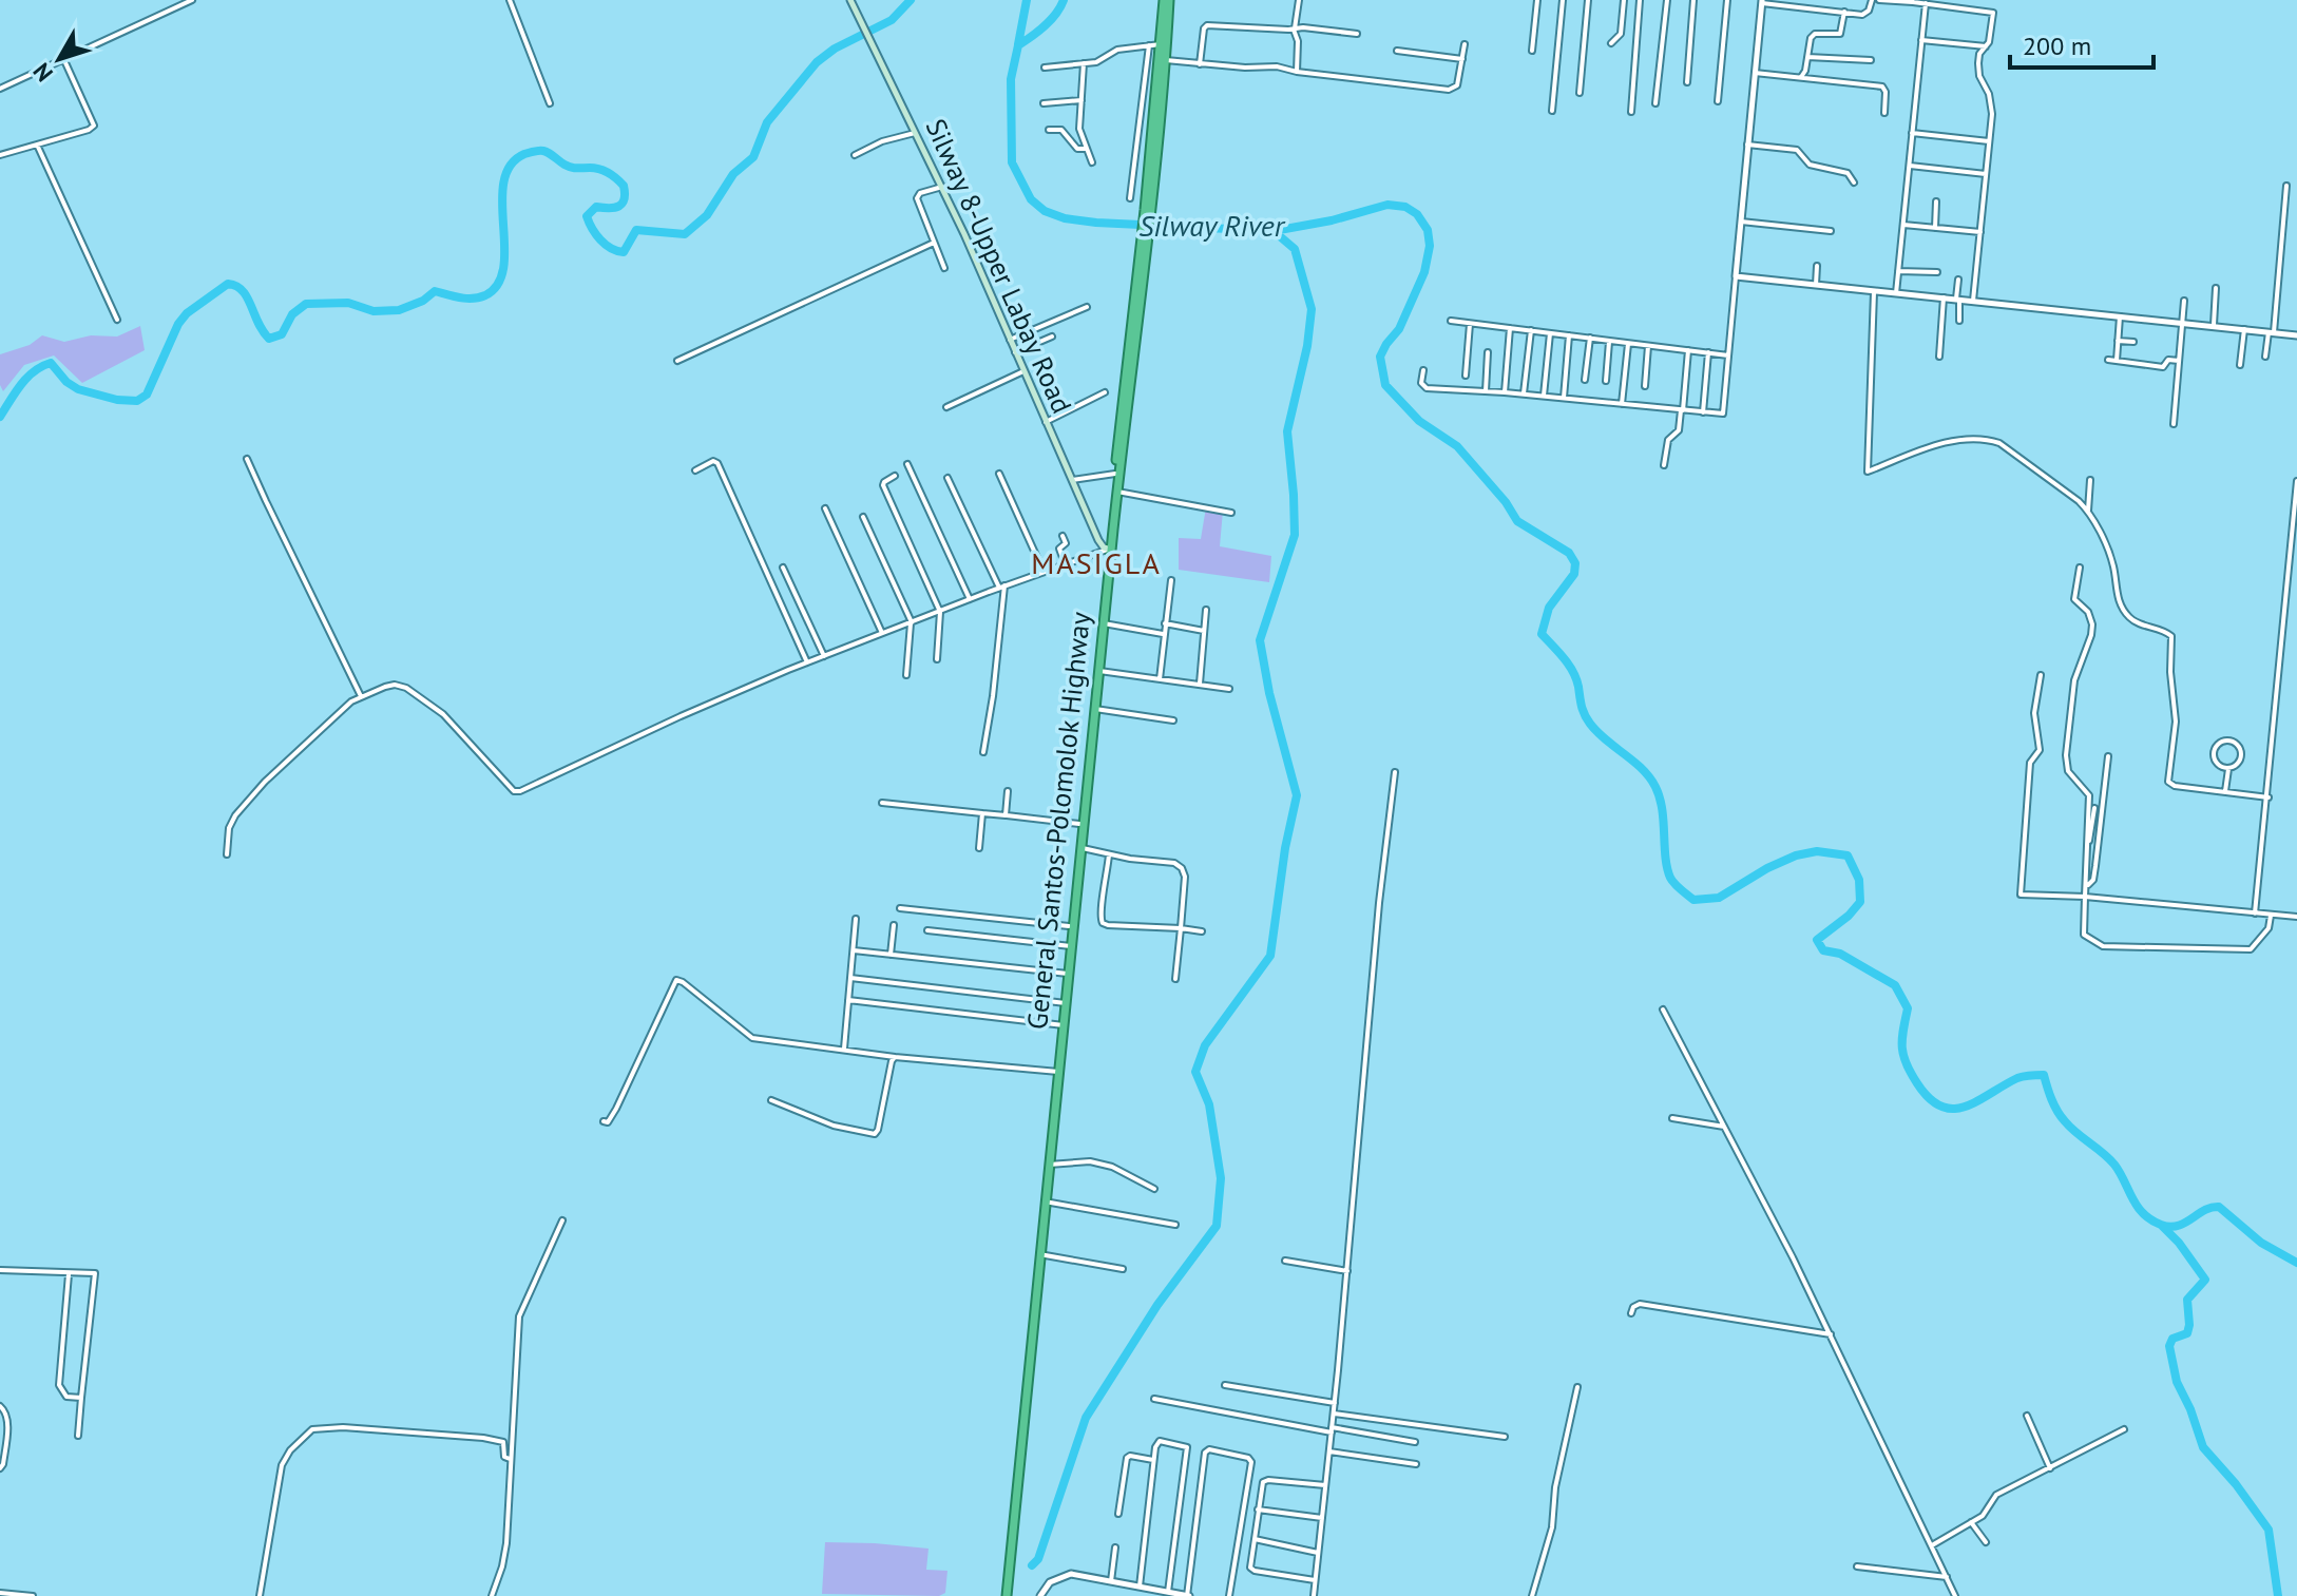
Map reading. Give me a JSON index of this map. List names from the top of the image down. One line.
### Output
{"streets":{"highway":["General Santos-Polomolok Highway"],"main road":["Silway 8-Upper Labay Road"]},"crossings":[["Silway 8-Upper Labay Road","General Santos-Polomolok Highway"]],"districts":["MASIGLA"],"water":["Silway River"],"scale_bar":"200 m","north":"bottom left"}
